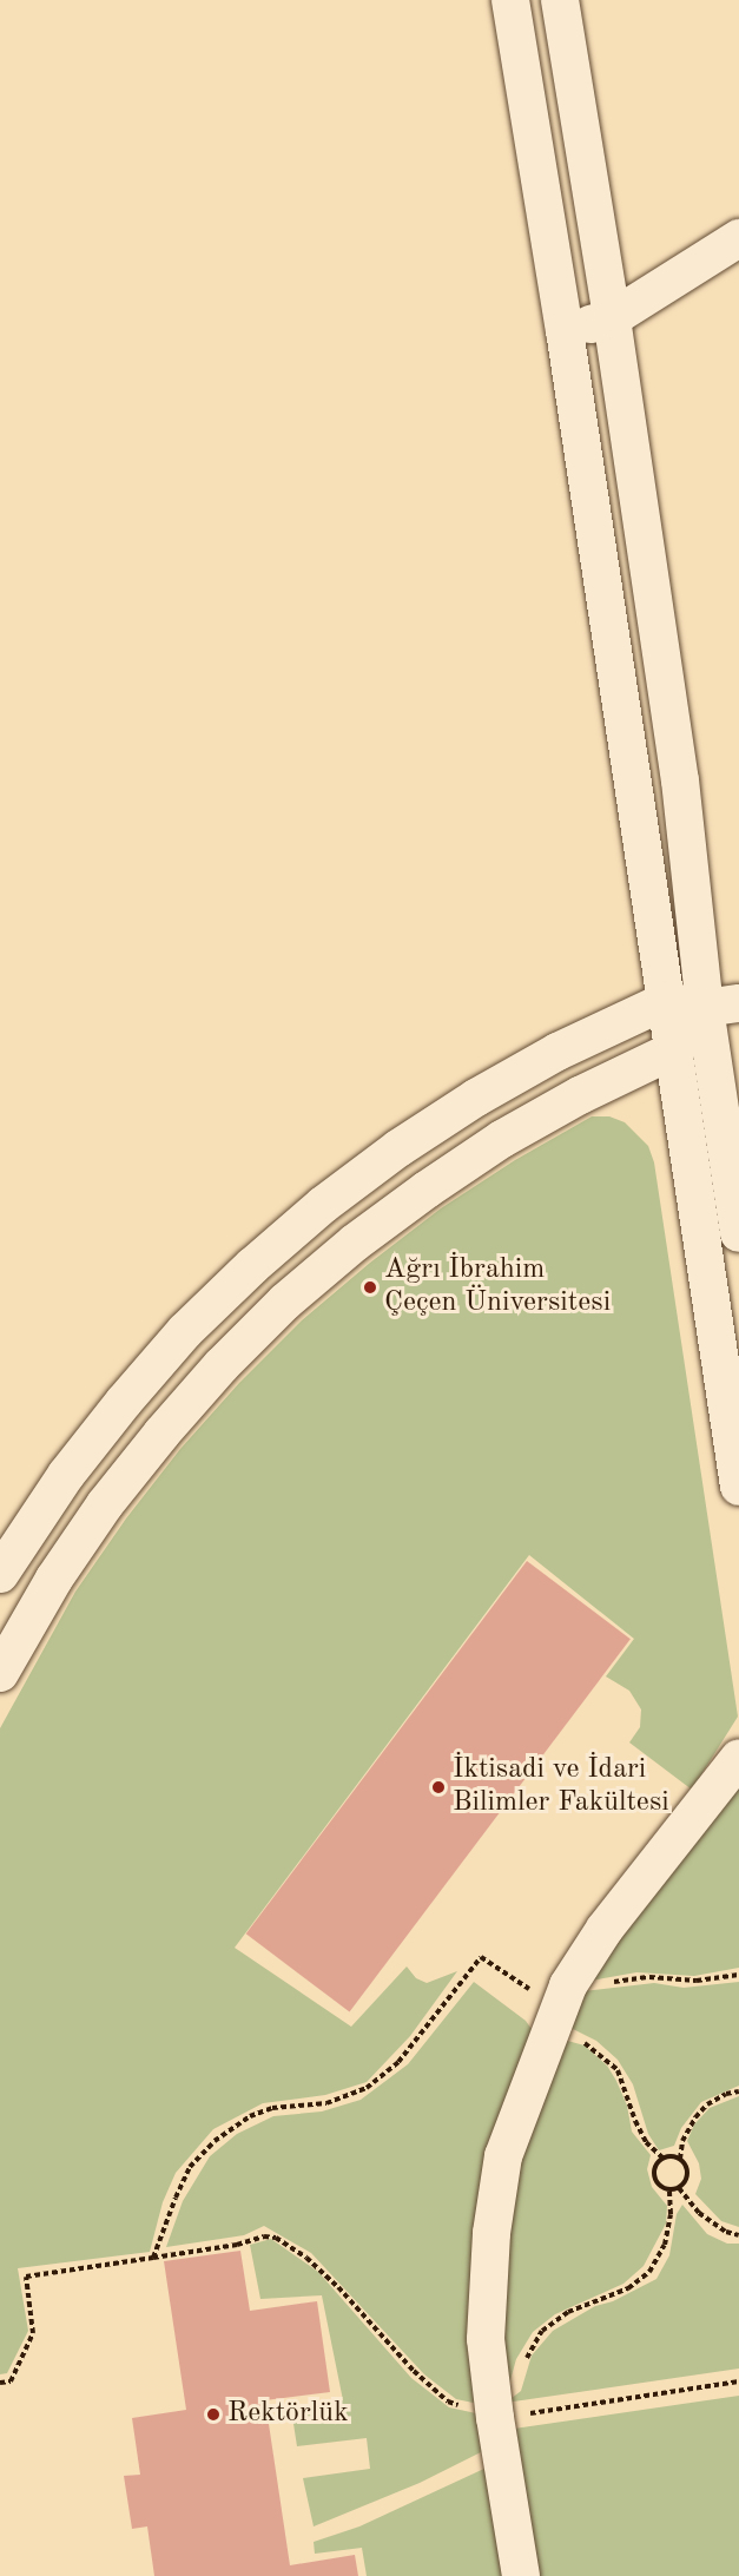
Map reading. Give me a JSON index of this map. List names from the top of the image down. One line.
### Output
{"places":["Ağrı İbrahim Çeçen Üniversitesi","İktisadi ve İdari Bilimler Fakültesi","Rektörlük"]}
